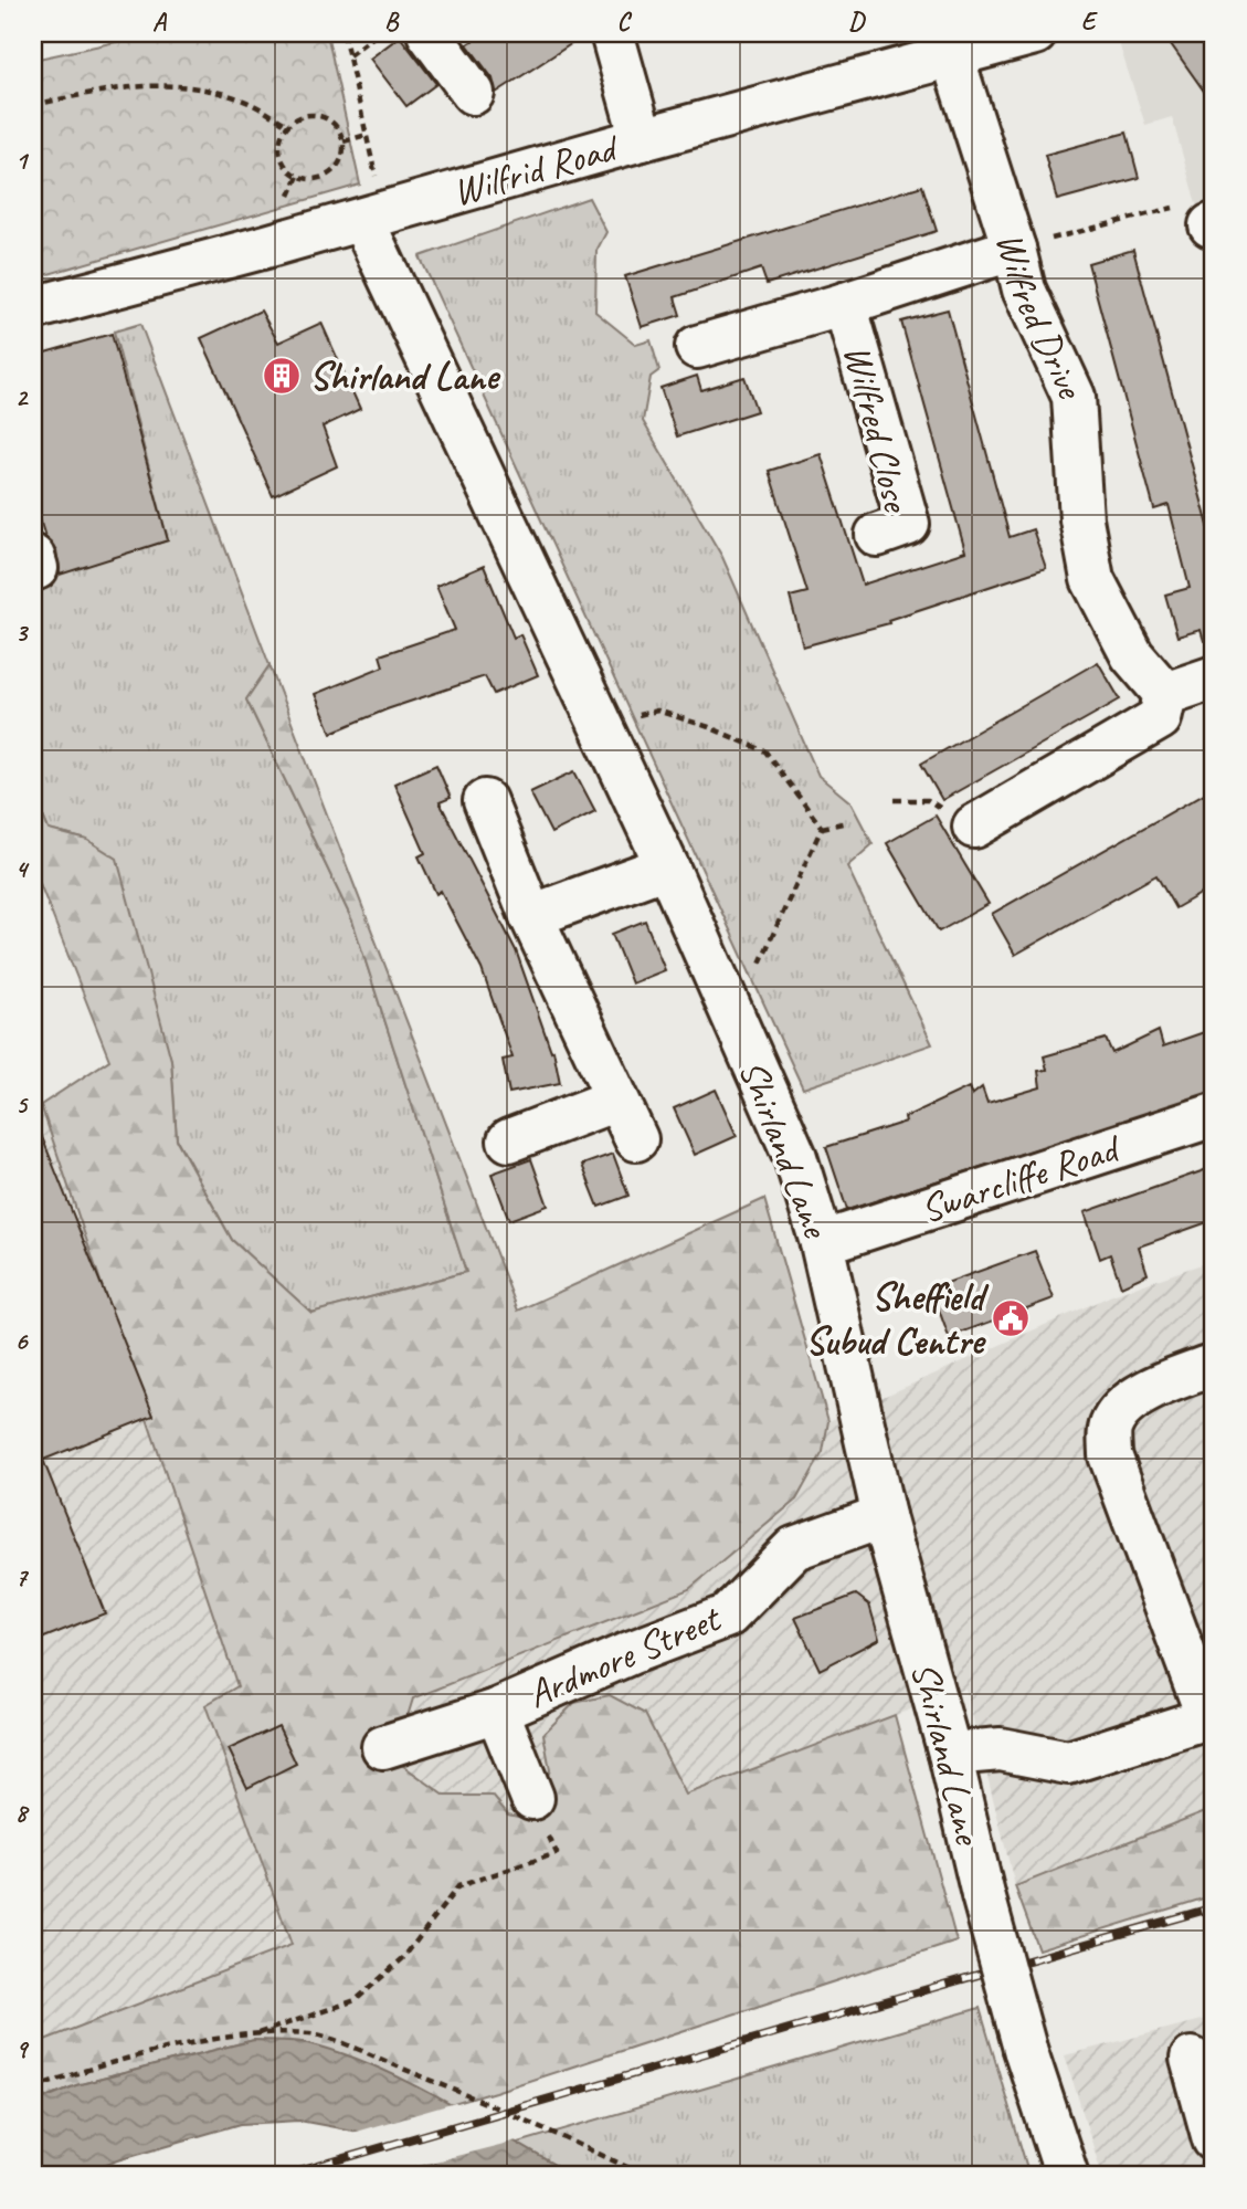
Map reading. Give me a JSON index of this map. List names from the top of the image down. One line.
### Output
{"streets":{"street":["Wilfrid Road","Wilfred Drive","Wilfred Close","Shirland Lane","Swarcliffe Road","Ardmore Street"]},"crossings":[["Wilfrid Road","Wilfred Drive"],["Wilfrid Road","Shirland Lane"],["Wilfred Drive","Wilfred Close"],["Shirland Lane","Swarcliffe Road"],["Shirland Lane","Ardmore Street"]],"places":{"building":["Shirland Lane"],"public building":["Sheffield Subud Centre"]},"grid":{"columns":["A","B","C","D","E"],"rows":["1","2","3","4","5","6","7","8","9"]}}
